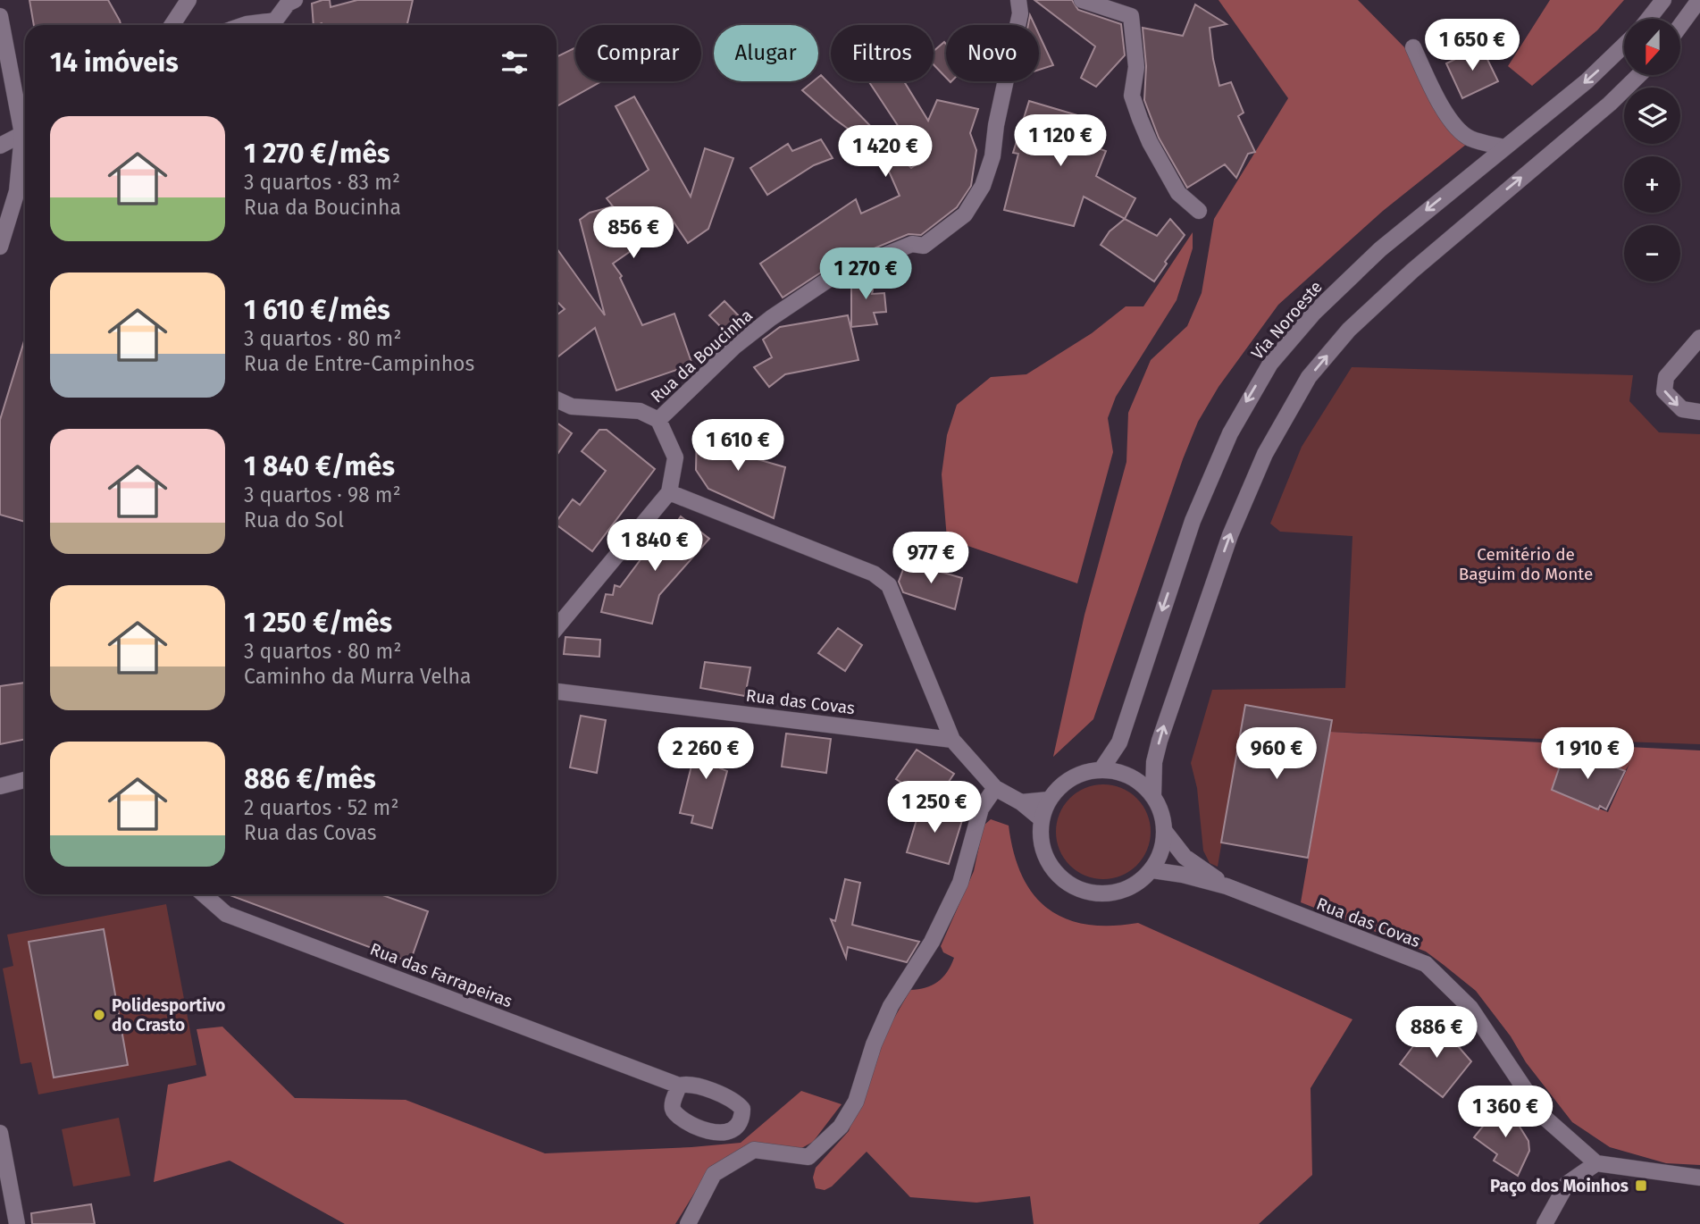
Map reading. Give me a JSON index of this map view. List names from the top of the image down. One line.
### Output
{"streets":{"street":["Via Noroeste","Rua da Boucinha","Rua das Covas","Rua das Farrapeiras"]},"crossings":[["Via Noroeste","Rua das Covas"]],"parks":["Cemitério de Baguim do Monte"],"places":{"other":["Polidesportivo do Crasto"],"transit":["Paço dos Moinhos"]},"north":"bottom","page":{"map_buttons":["+","−"],"price":["1 650 €","1 120 €","1 420 €","856 €","1 270 €","1 610 €","1 840 €","977 €","2 260 €","960 €","1 910 €","1 250 €","886 €","1 360 €"],"chip":["Comprar","Alugar","Filtros","Novo"],"heading":"14 imóveis","list":[{"name":"1 270 €/mês","note":"3 quartos · 83 m² · Rua da Boucinha"},{"name":"1 610 €/mês","note":"3 quartos · 80 m² · Rua de Entre-Campinhos"},{"name":"1 840 €/mês","note":"3 quartos · 98 m² · Rua do Sol"},{"name":"1 250 €/mês","note":"3 quartos · 80 m² · Caminho da Murra Velha"},{"name":"886 €/mês","note":"2 quartos · 52 m² · Rua das Covas"}]}}
